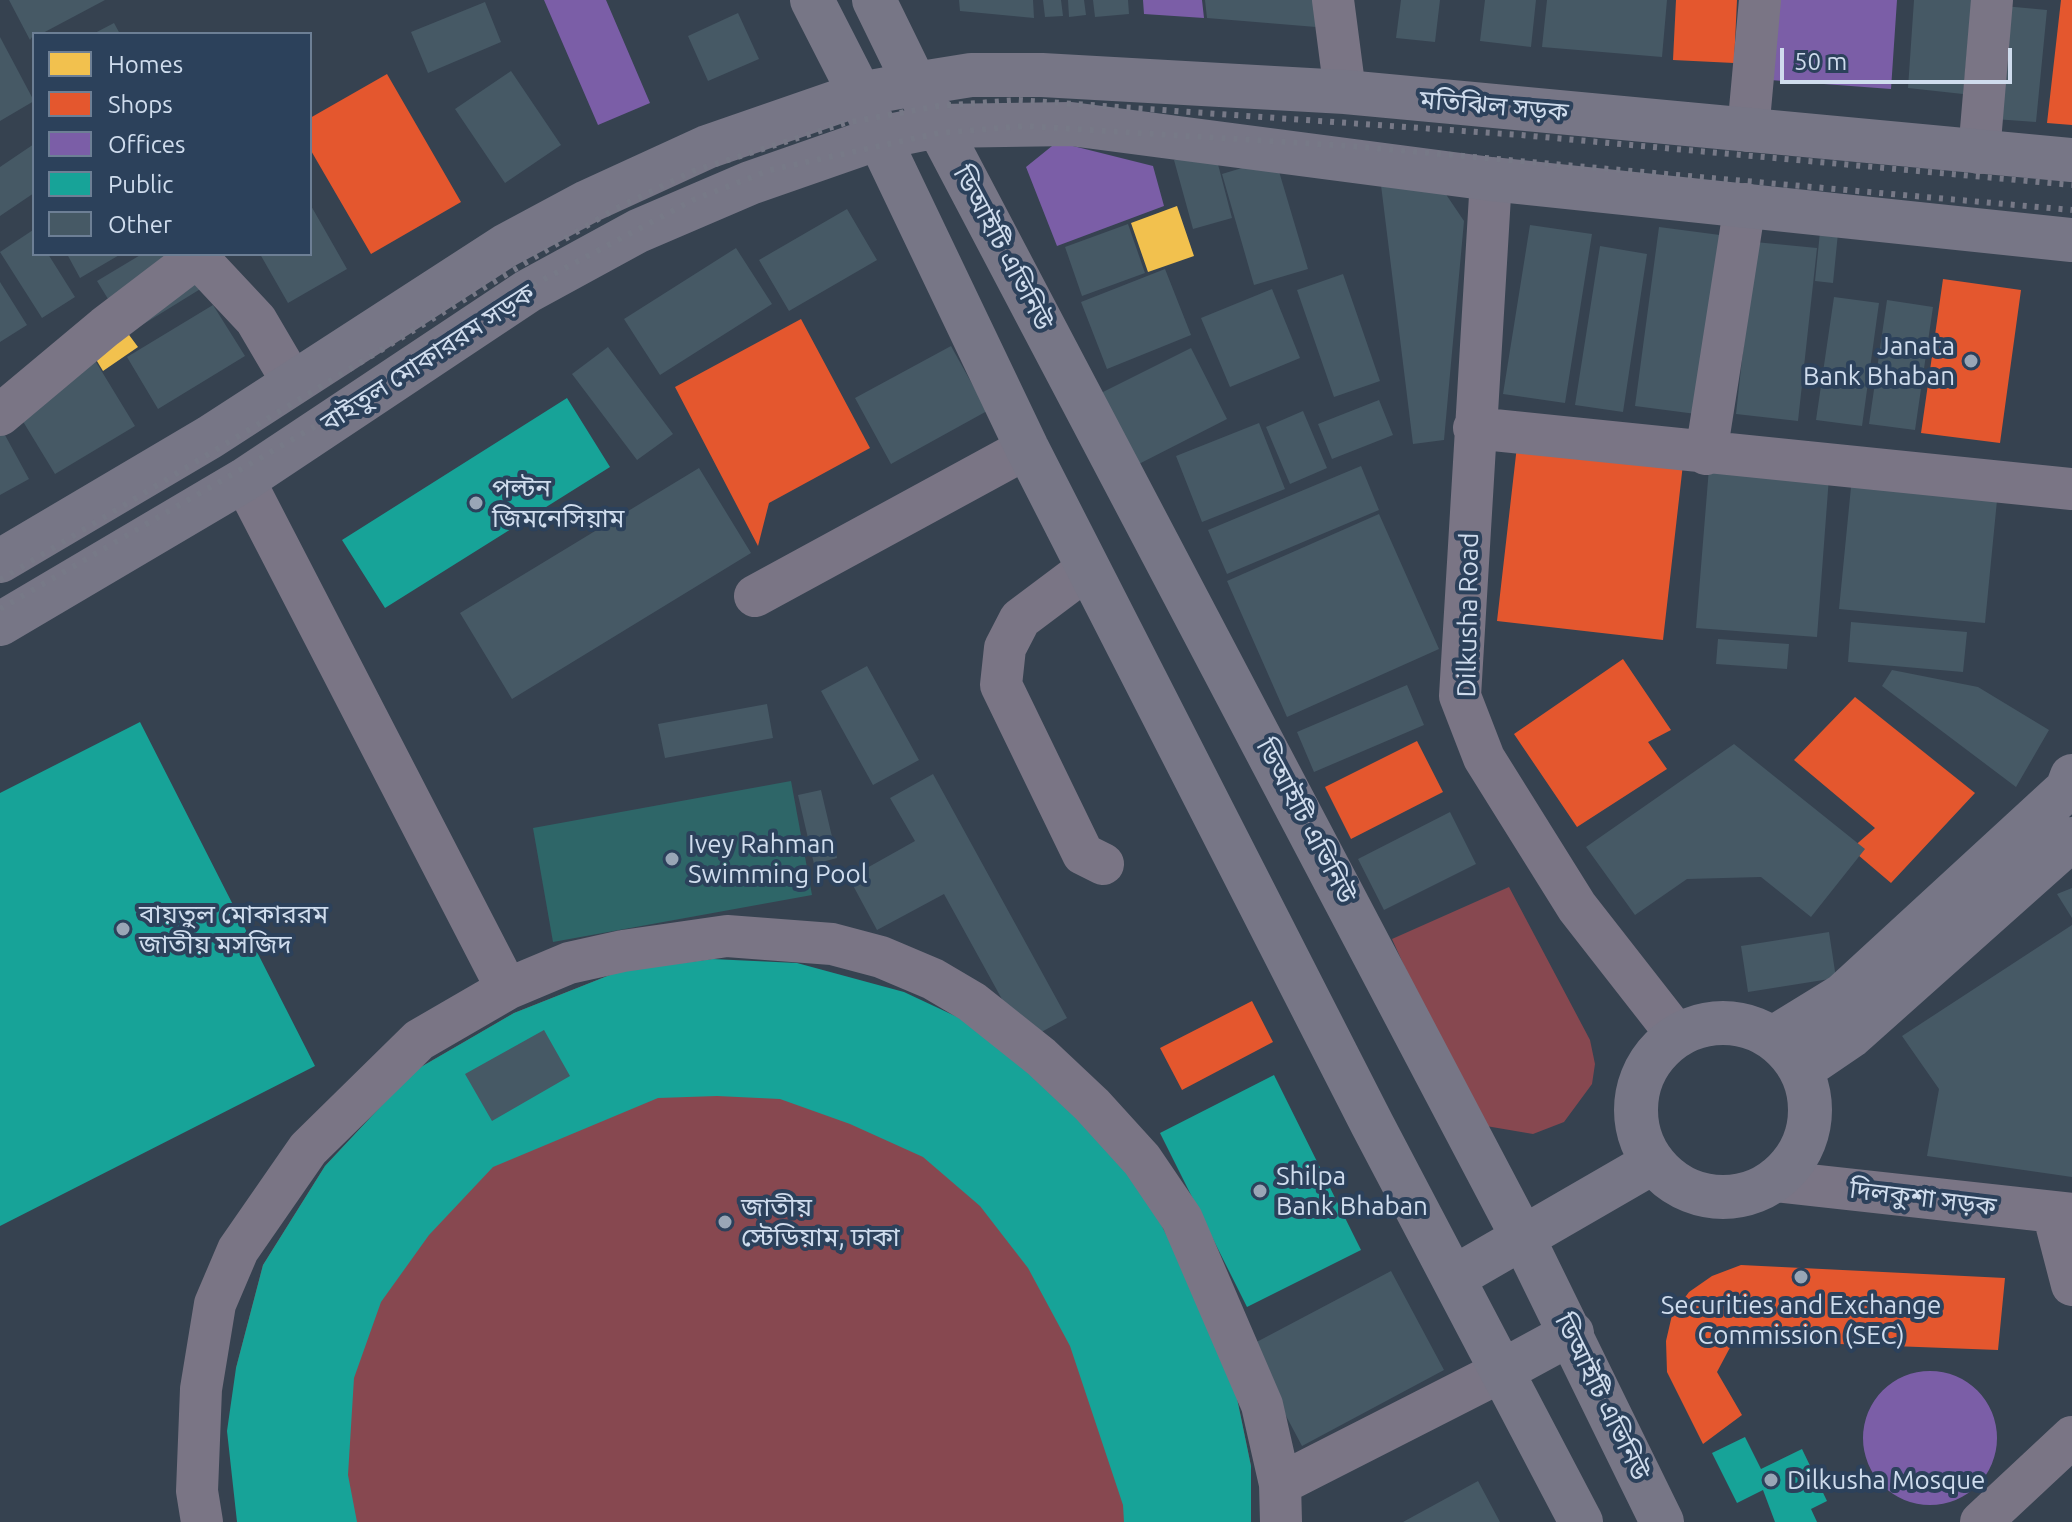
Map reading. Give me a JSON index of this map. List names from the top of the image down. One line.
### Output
{"streets":{"main road":["মতিঝিল সড়ক","ডিআইটি এভিনিউ","বাইতুল মোকাররম সড়ক"],"street":["Dilkusha Road","দিলকুশা সড়ক"]},"crossings":[["মতিঝিল সড়ক","ডিআইটি এভিনিউ"],["মতিঝিল সড়ক","বাইতুল মোকাররম সড়ক"],["ডিআইটি এভিনিউ","বাইতুল মোকাররম সড়ক"],["Dilkusha Road","দিলকুশা সড়ক"]],"places":["Janata Bank Bhaban","পল্টন জিমনেসিয়াম","Ivey Rahman Swimming Pool","বায়তুল মোকাররম জাতীয় মসজিদ","Shilpa Bank Bhaban","জাতীয় স্টেডিয়াম, ঢাকা","Securities and Exchange Commission (SEC)","Dilkusha Mosque"],"legend":["Homes","Shops","Offices","Public","Other"],"scale_bar":"50 m"}
